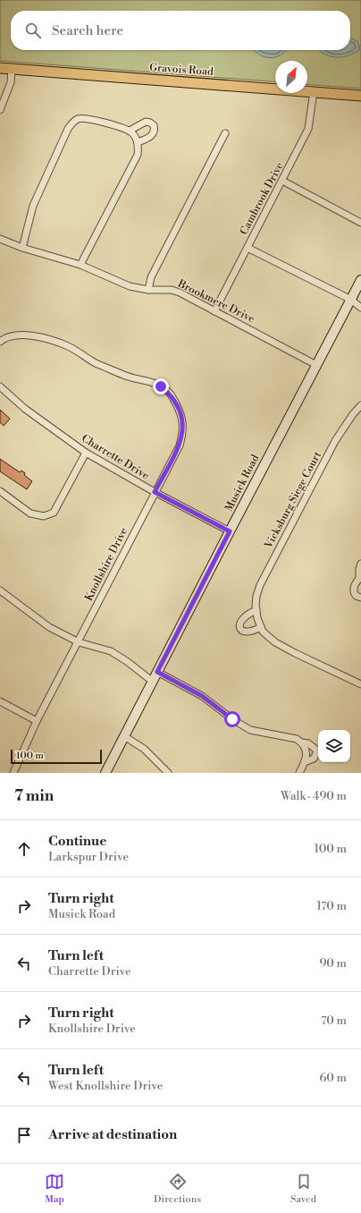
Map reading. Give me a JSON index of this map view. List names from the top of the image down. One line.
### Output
{"streets":{"main road":["Gravois Road"],"street":["Cambrook Drive","Brookmere Drive","Charrette Drive","Musick Road","Vicksburg Siege Court","Knollshire Drive"]},"crossings":[["Gravois Road","Cambrook Drive"],["Cambrook Drive","Brookmere Drive"],["Brookmere Drive","Musick Road"],["Charrette Drive","Musick Road"],["Charrette Drive","Knollshire Drive"]],"scale_bar":"100 m","north":"top right","page":{"search":"Search here","scale":"100 m","heading":["7 min","Walk · 490 m"],"list":[["Continue","Larkspur Drive","100 m"],["Turn right","Musick Road","170 m"],["Turn left","Charrette Drive","90 m"],["Turn right","Knollshire Drive","70 m"],["Turn left","West Knollshire Drive","60 m"],"Arrive at destination"],"nav":["Map","Directions","Saved"]}}
